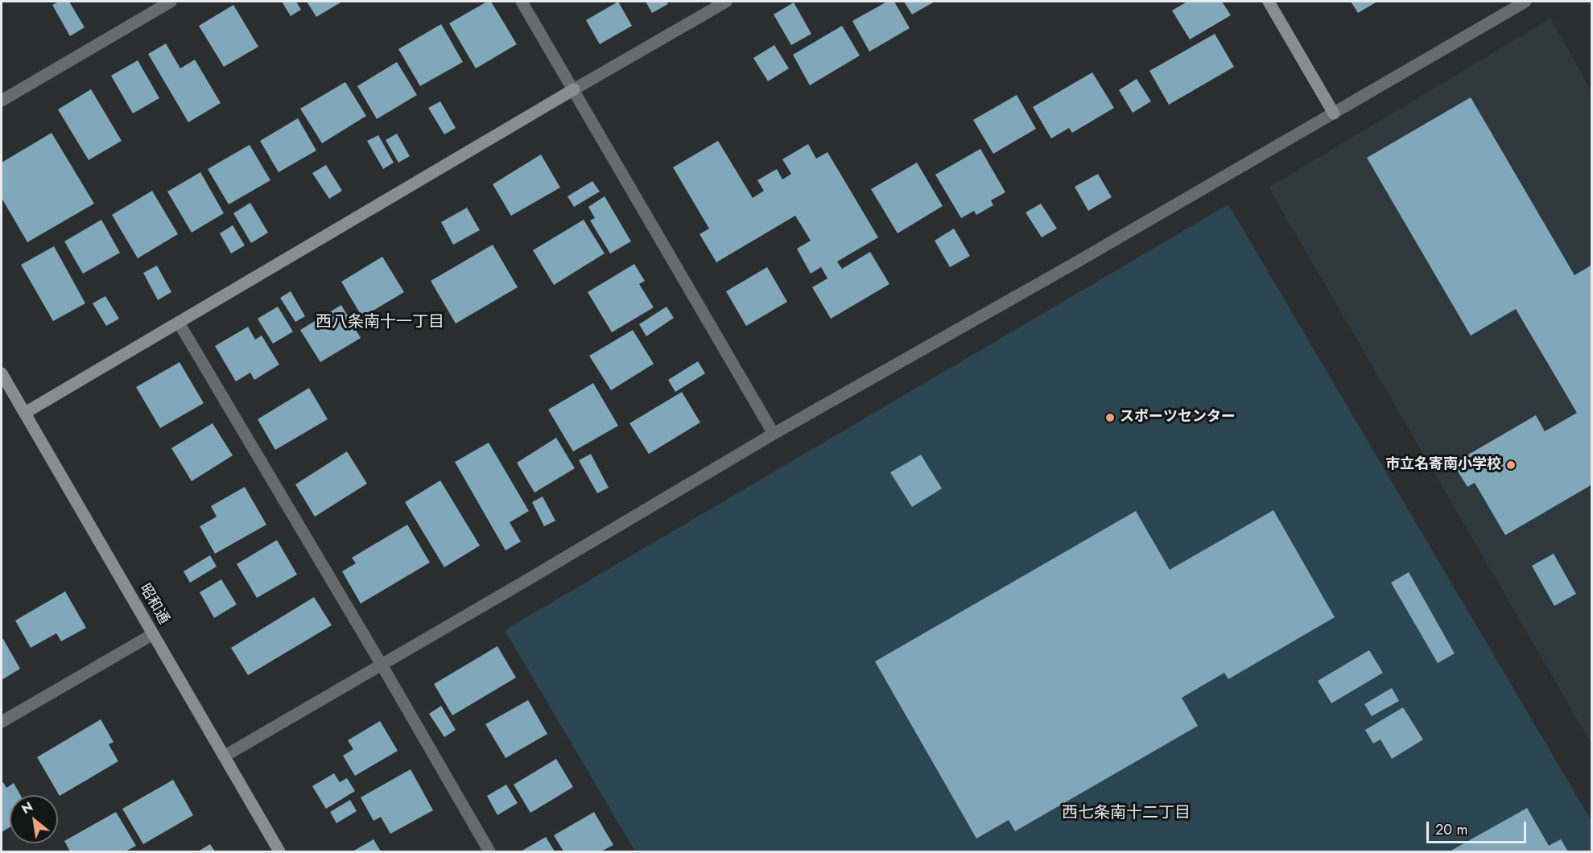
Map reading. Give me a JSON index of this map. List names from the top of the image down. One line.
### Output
{"streets":{"street":["昭和通"]},"districts":["西八条南十一丁目","西七条南十二丁目"],"places":["スポーツセンター","市立名寄南小学校"],"scale_bar":"20 m","north":"top left"}
